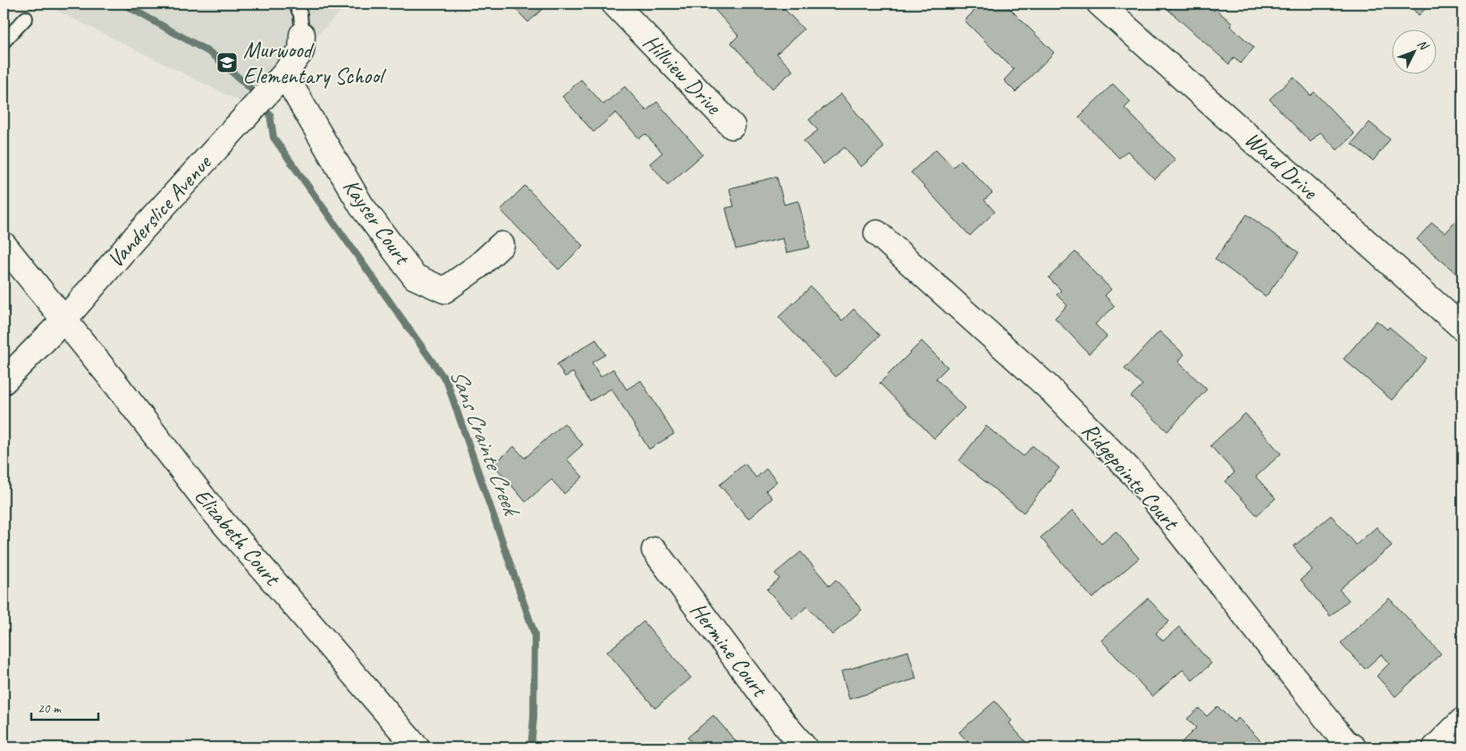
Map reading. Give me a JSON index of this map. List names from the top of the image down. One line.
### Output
{"streets":{"street":["Hillview Drive","Ward Drive","Vanderslice Avenue","Kayser Court","Ridgepointe Court","Elizabeth Court","Hermine Court"]},"crossings":[["Vanderslice Avenue","Kayser Court"],["Vanderslice Avenue","Elizabeth Court"]],"water":["Sans Crainte Creek"],"places":{"school or university":["Murwood Elementary School"]},"scale_bar":"20 m","north":"top right"}
